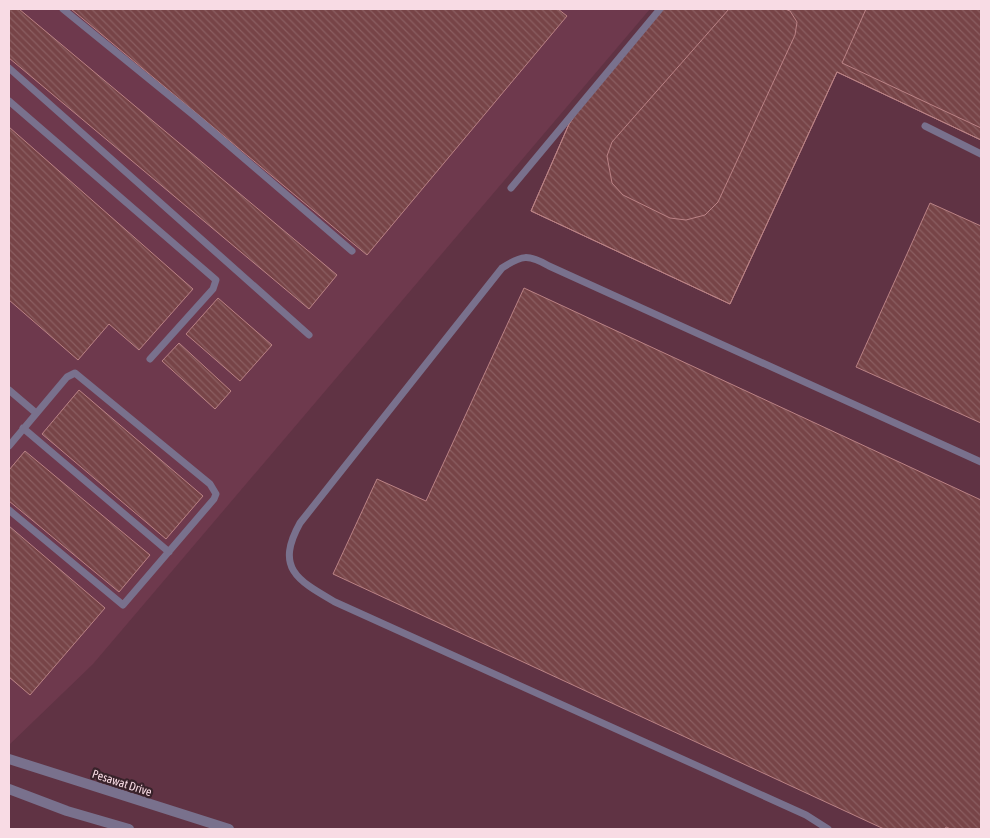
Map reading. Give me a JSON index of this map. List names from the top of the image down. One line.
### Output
{"streets":{"street":["Pesawat Drive"]}}
